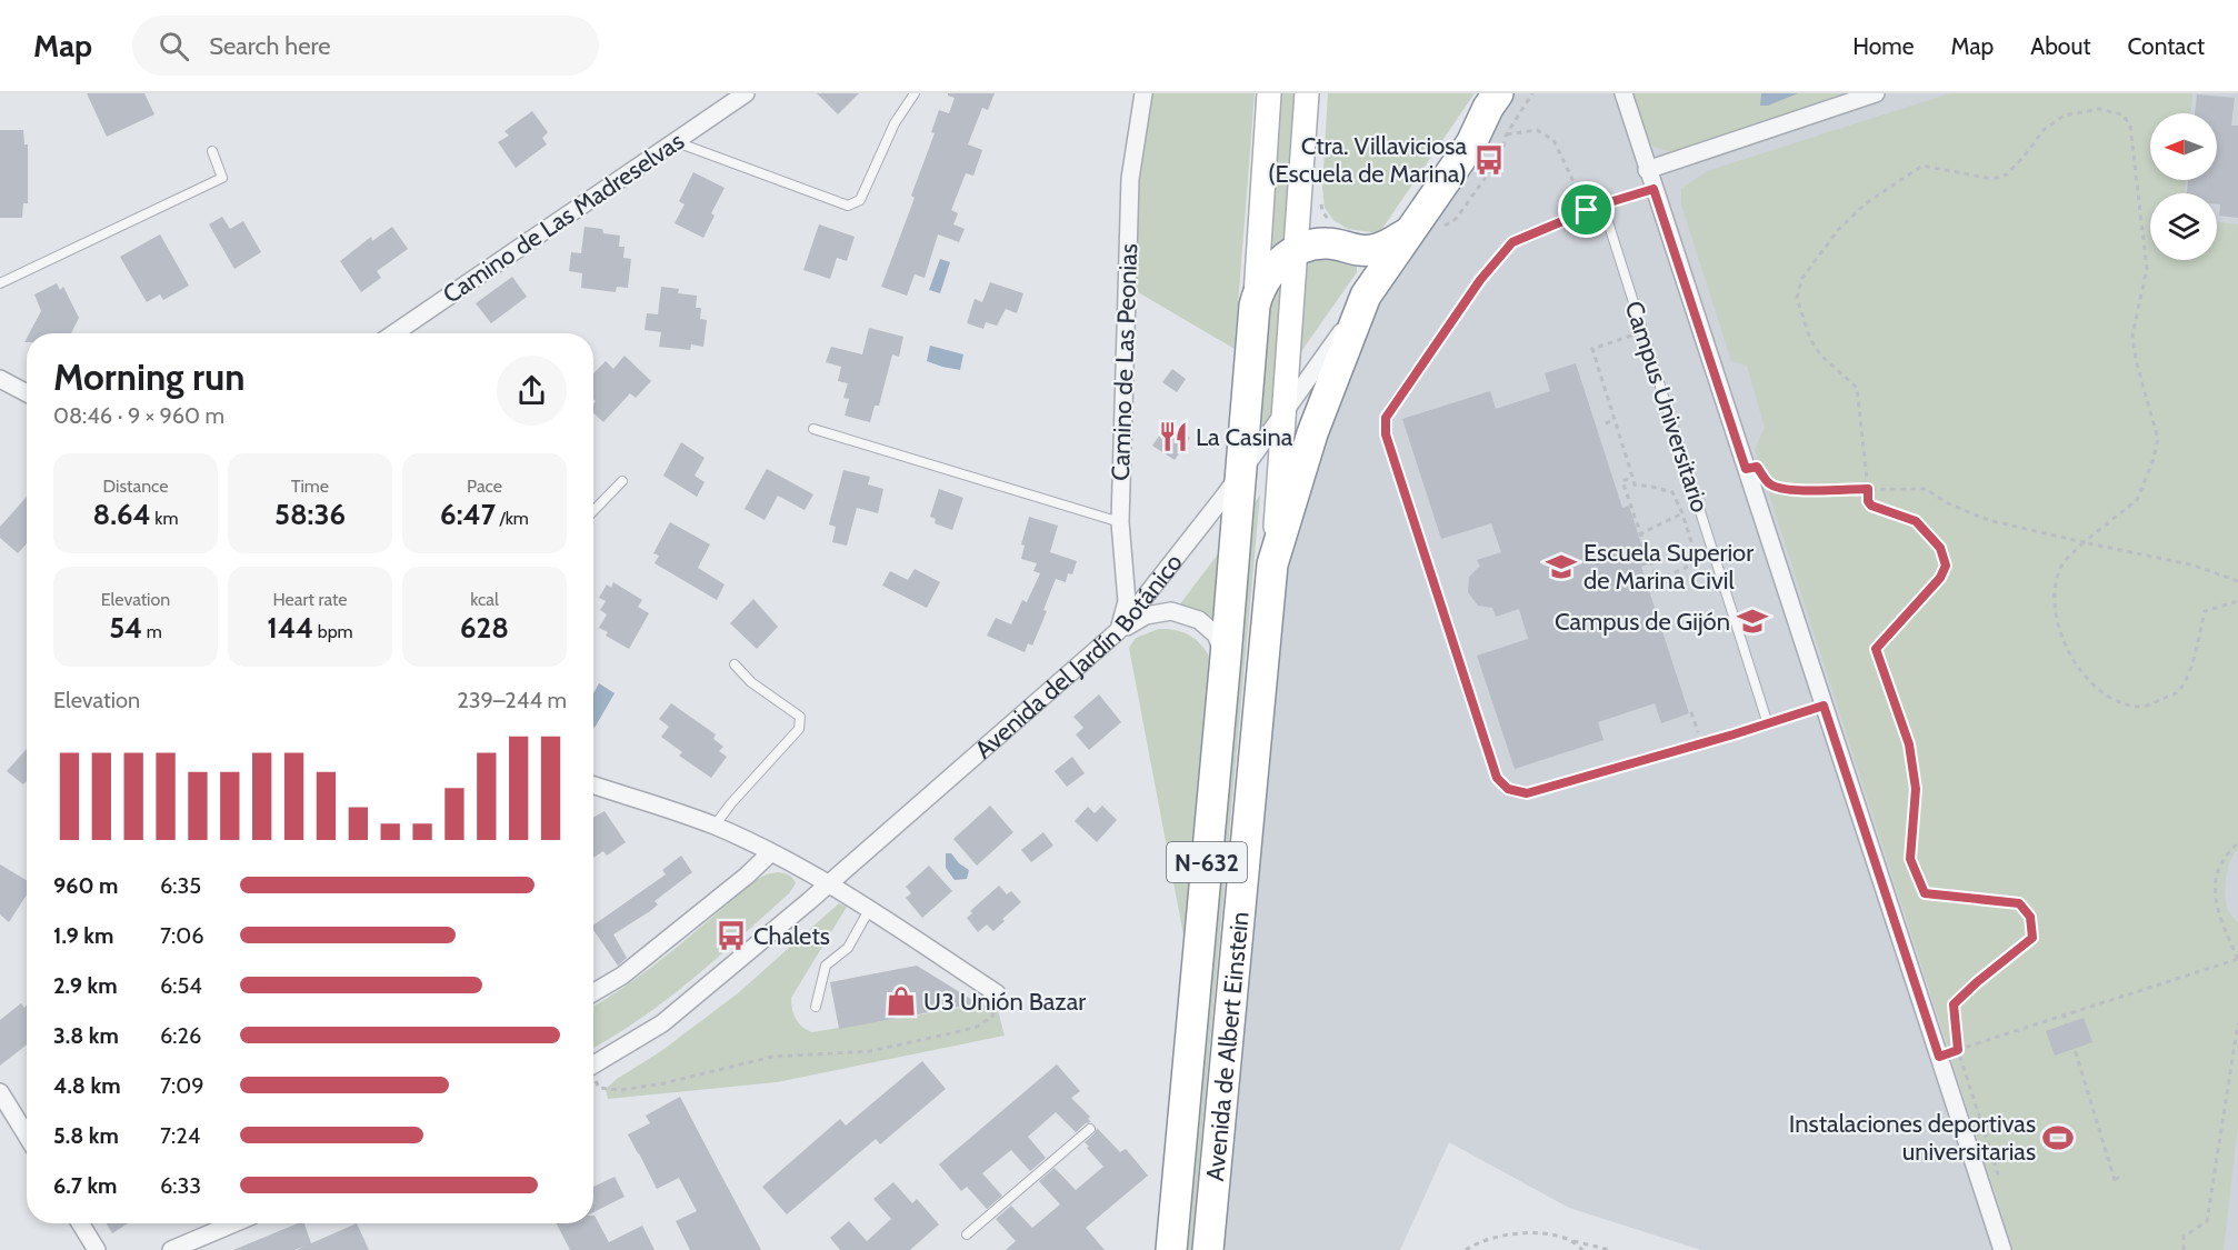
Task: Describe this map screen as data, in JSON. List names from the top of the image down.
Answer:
{
  "streets": {
    "highway": ["Avenida del Jardín Botánico", "N-632", "Avenida de Albert Einstein"],
    "street": ["Camino de Las Madreselvas", "Camino de Las Peonias"],
    "lane": ["Campus Universitario"]
  },
  "crossings": [
    ["Camino de Las Peonias", "Avenida del Jardín Botánico"],
    ["Avenida del Jardín Botánico", "N-632"],
    ["Avenida del Jardín Botánico", "Avenida de Albert Einstein"],
    ["N-632", "Avenida de Albert Einstein"]
  ],
  "places": {
    "bus stop": ["Ctra. Villaviciosa (Escuela de Marina)", "Chalets"],
    "restaurant": ["La Casina"],
    "school or university": ["Escuela Superior de Marina Civil", "Campus de Gijón"],
    "shop": ["U3 Unión Bazar"],
    "sports": ["Instalaciones deportivas universitarias"]
  },
  "north": "left",
  "page": {
    "header": "Map",
    "search": "Search here",
    "nav": [
      "Home",
      "Map",
      "About",
      "Contact"
    ],
    "heading": ["Morning run", "08:46 · 9 × 960 m"],
    "stats": [
      ["Distance", "8.64 km"],
      ["Time", "58:36"],
      ["Pace", "6:47 /km"],
      ["Elevation", "54 m"],
      ["Heart rate", "144 bpm"],
      ["kcal", "628"]
    ],
    "chart": ["Elevation", "239–244 m"],
    "list": [
      {
        "name": "960 m",
        "note": "6:35"
      },
      {
        "name": "1.9 km",
        "note": "7:06"
      },
      {
        "name": "2.9 km",
        "note": "6:54"
      },
      {
        "name": "3.8 km",
        "note": "6:26"
      },
      {
        "name": "4.8 km",
        "note": "7:09"
      },
      {
        "name": "5.8 km",
        "note": "7:24"
      },
      {
        "name": "6.7 km",
        "note": "6:33"
      }
    ]
  }
}
